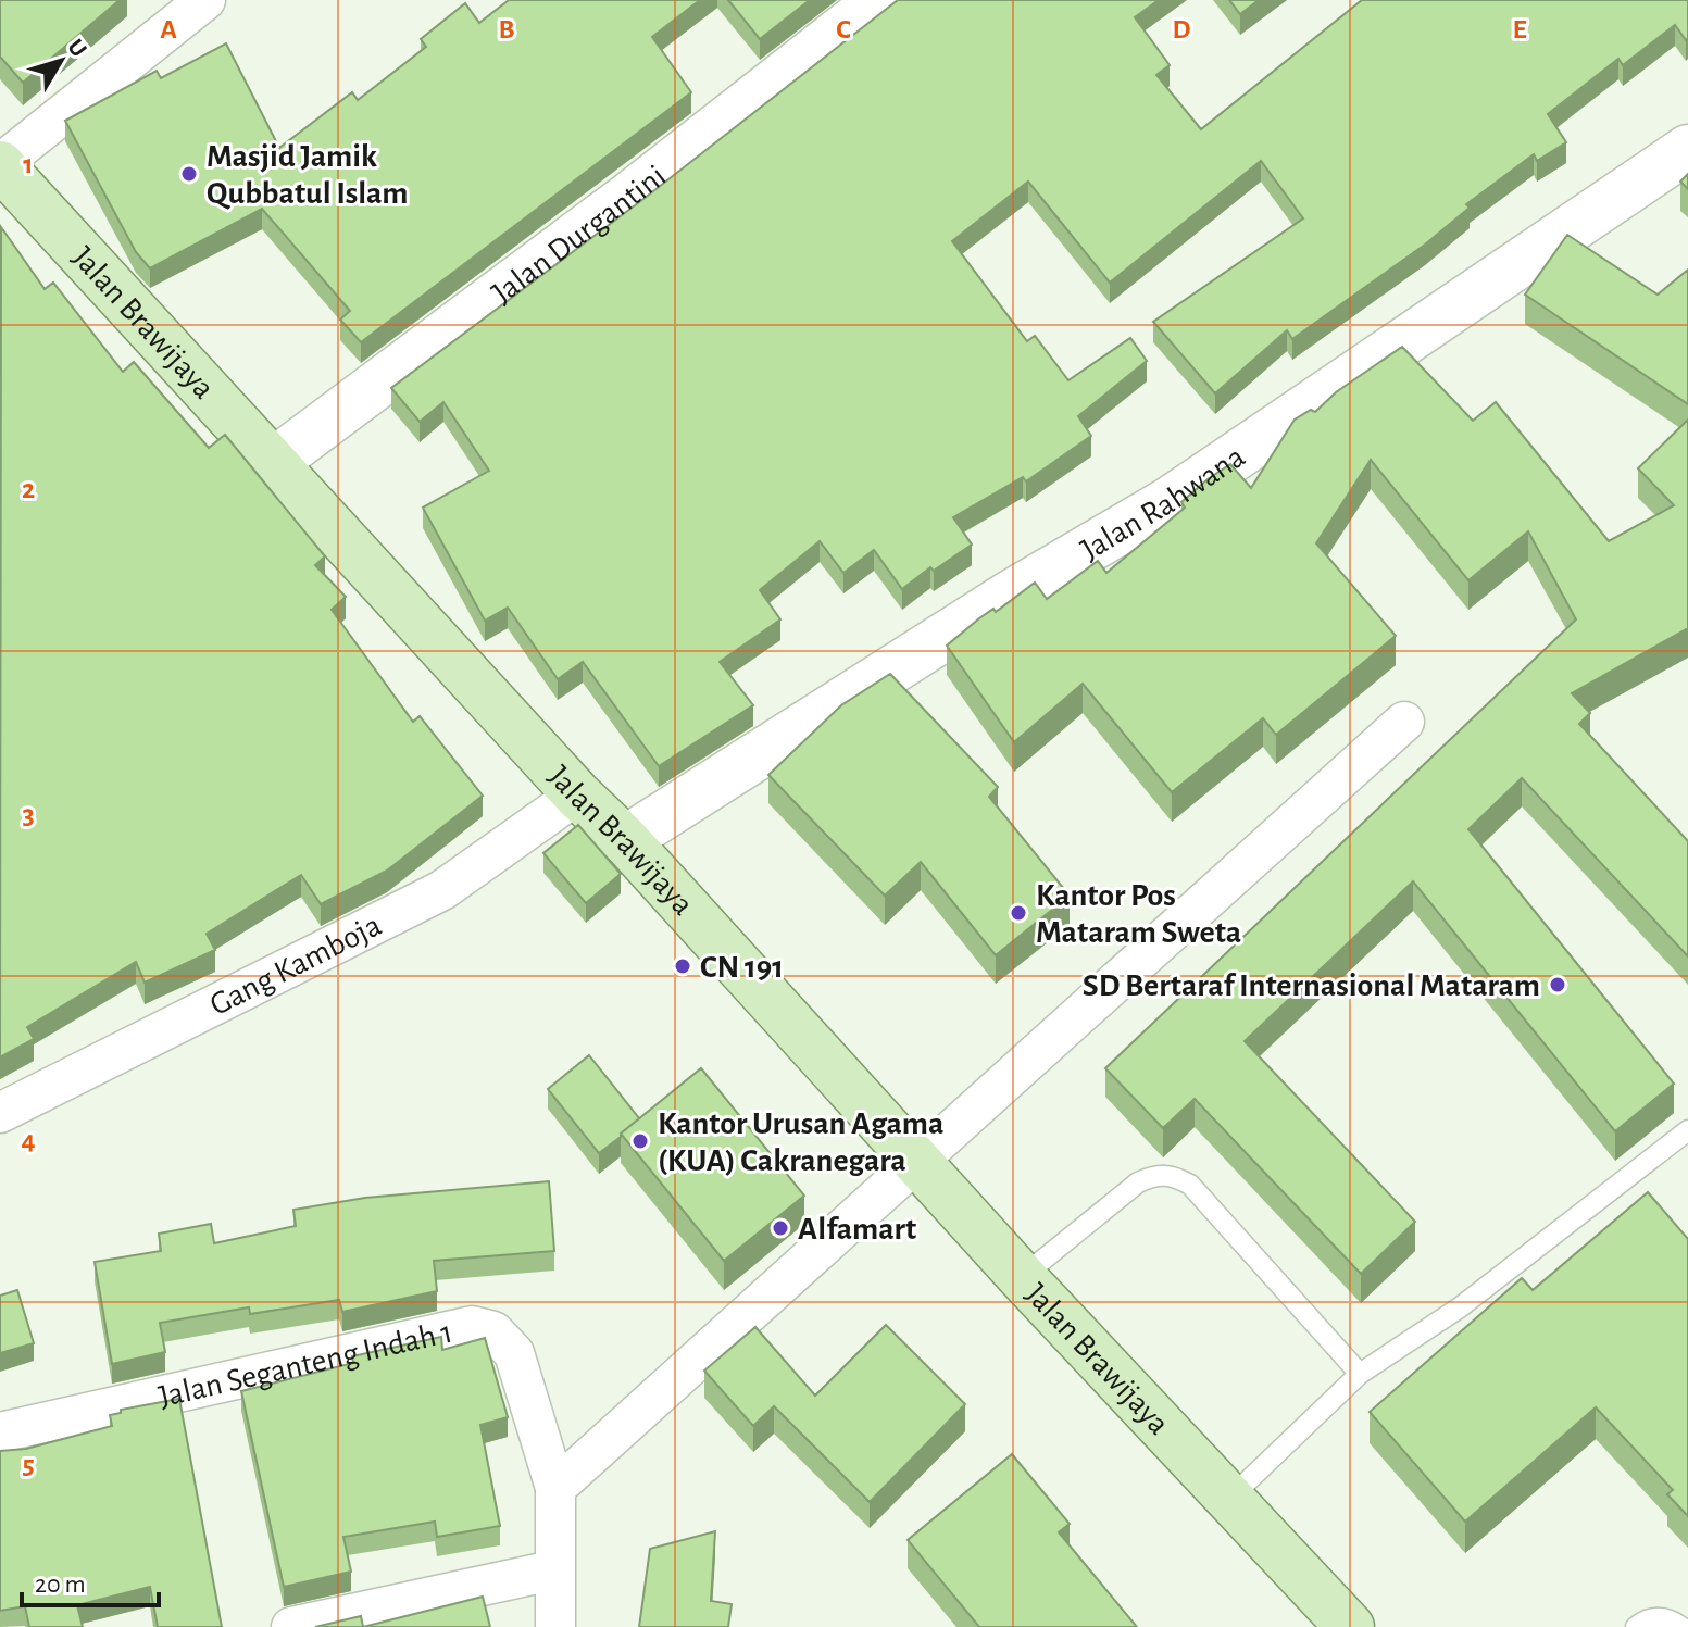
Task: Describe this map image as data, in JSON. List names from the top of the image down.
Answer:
{
  "streets": {
    "main road": ["Jalan Brawijaya"],
    "street": [
      "Jalan Durgantini",
      "Jalan Rahwana",
      "Gang Kamboja",
      "Jalan Seganteng Indah 1"
    ]
  },
  "crossings": [
    ["Jalan Durgantini", "Jalan Brawijaya"],
    ["Jalan Brawijaya", "Jalan Rahwana"],
    ["Jalan Brawijaya", "Gang Kamboja"]
  ],
  "places": [
    "Masjid Jamik Qubbatul Islam",
    "Kantor Pos Mataram Sweta",
    "CN 191",
    "SD Bertaraf Internasional Mataram",
    "Kantor Urusan Agama (KUA) Cakranegara",
    "Alfamart"
  ],
  "scale_bar": "20 m",
  "north": "top right",
  "grid": {
    "columns": [
      "A",
      "B",
      "C",
      "D",
      "E"
    ],
    "rows": [
      "1",
      "2",
      "3",
      "4",
      "5"
    ]
  }
}
